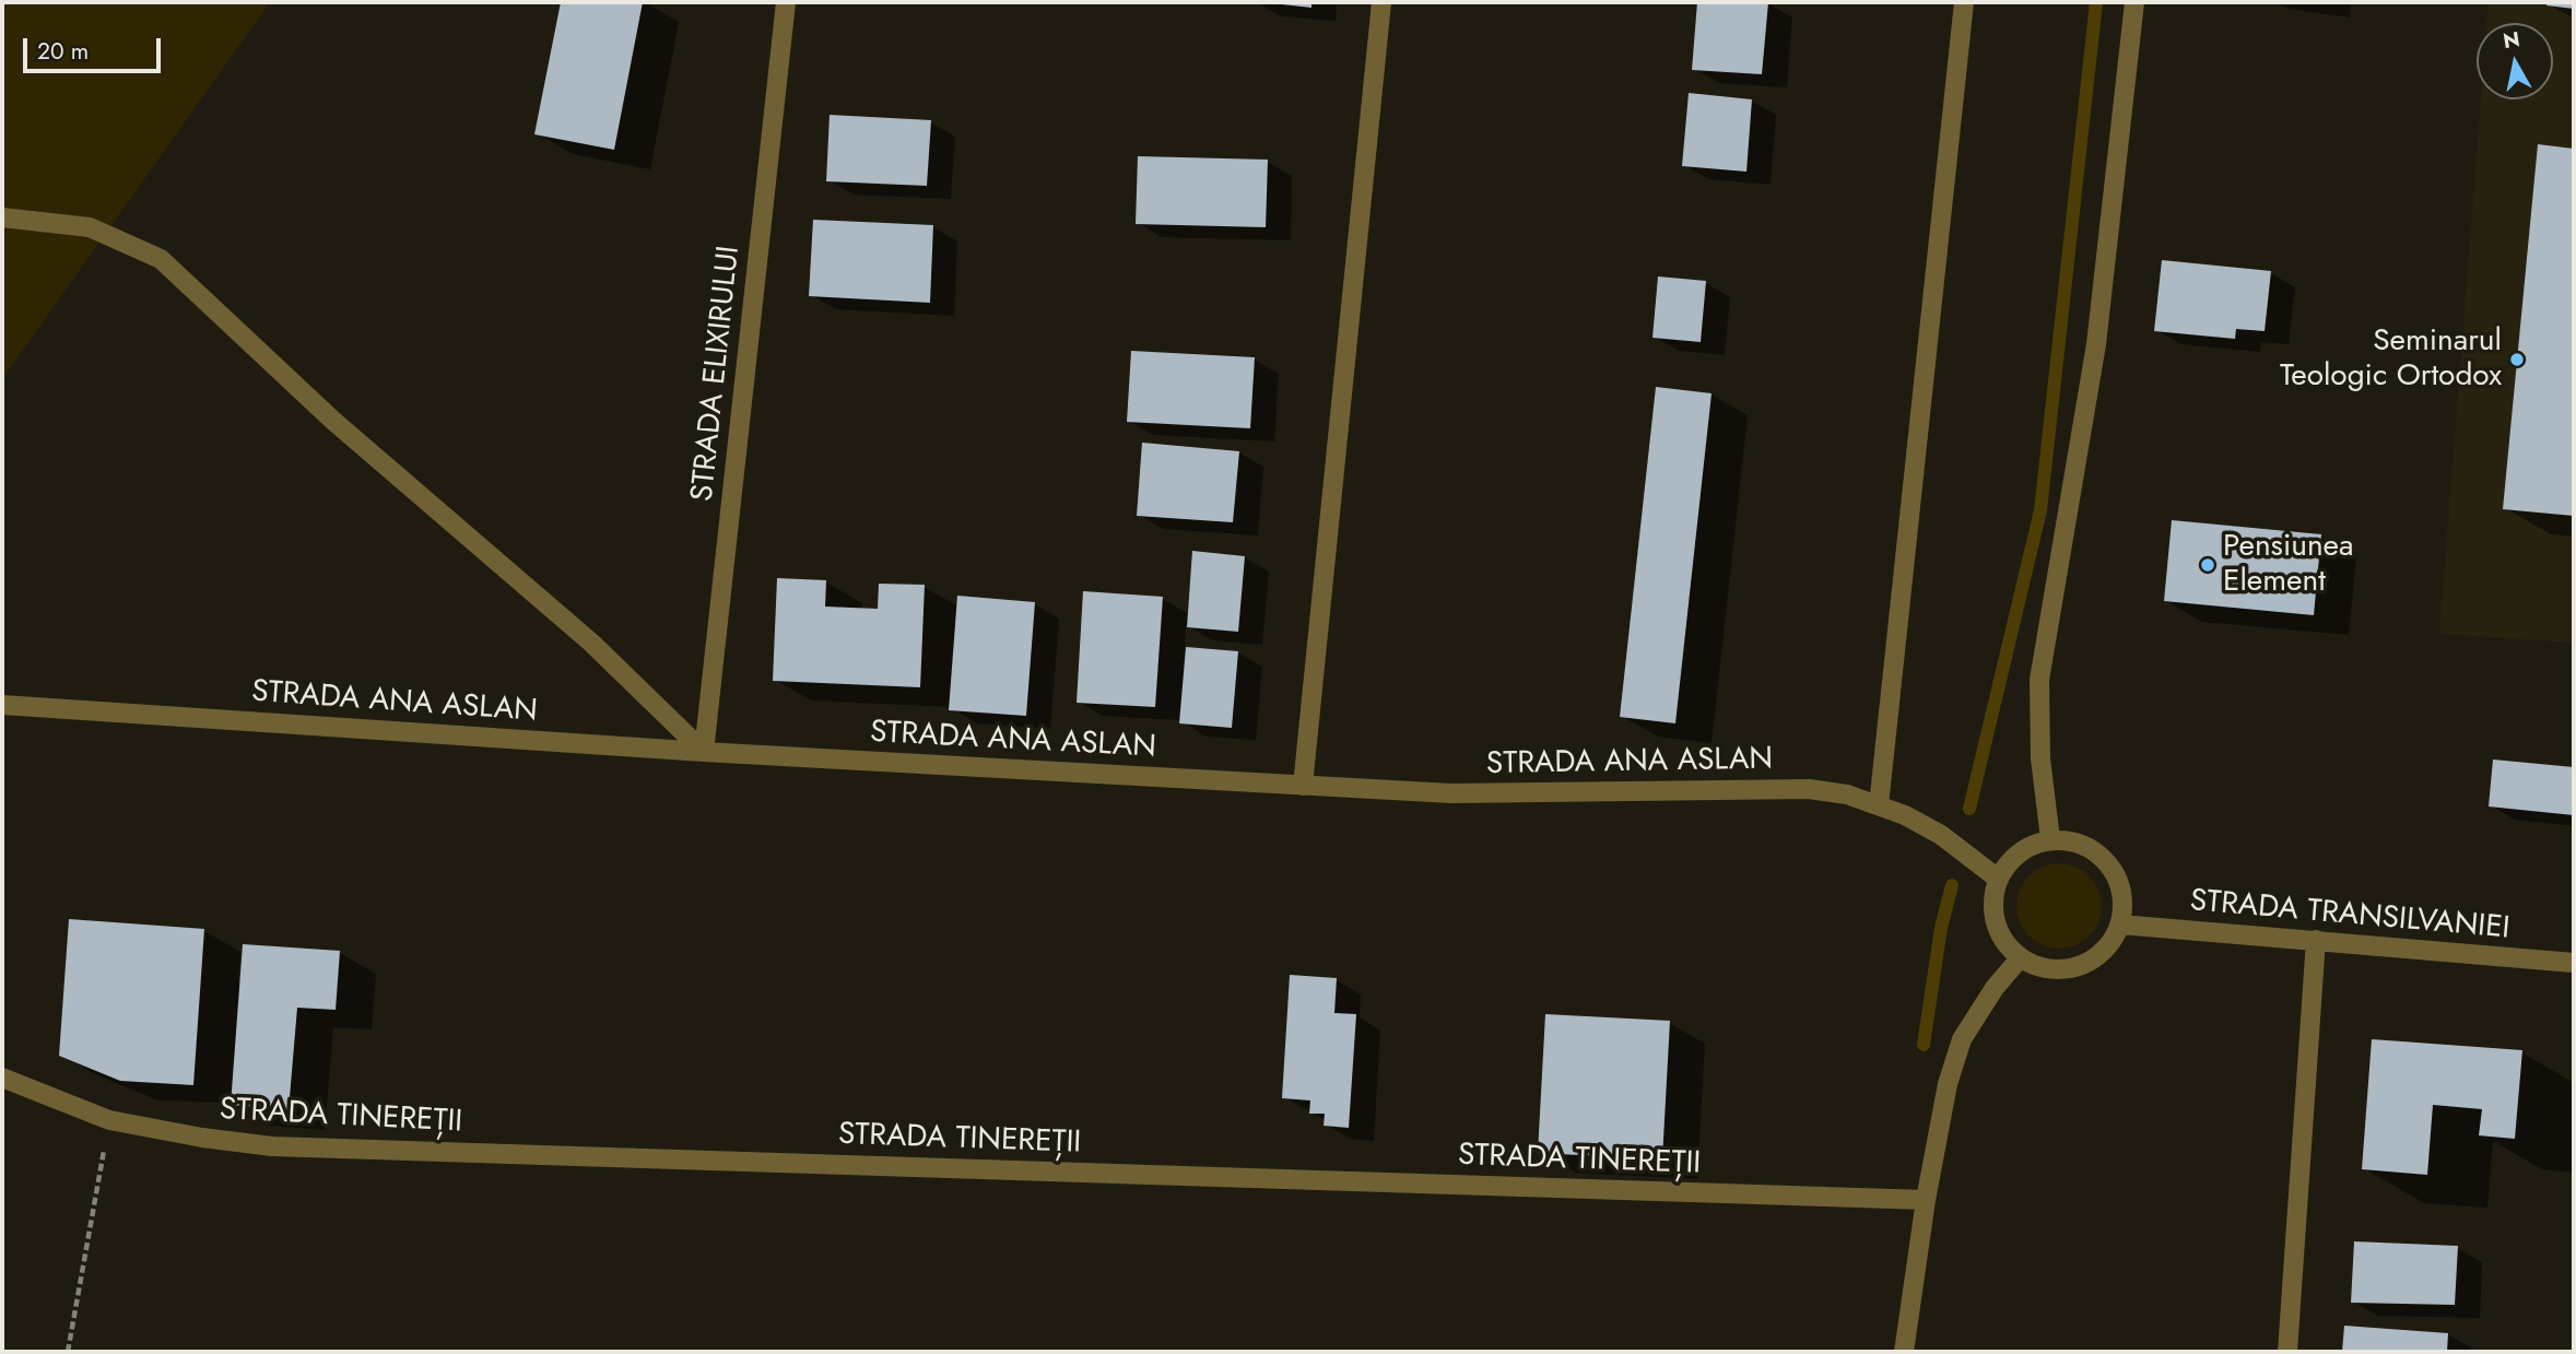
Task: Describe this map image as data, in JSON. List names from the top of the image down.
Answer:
{
  "streets": {
    "street": [
      "STRADA ELIXIRULUI",
      "STRADA ANA ASLAN",
      "STRADA TRANSILVANIEI",
      "STRADA TINEREȚII"
    ]
  },
  "crossings": [
    ["STRADA ELIXIRULUI", "STRADA ANA ASLAN"],
    ["STRADA ANA ASLAN", "STRADA TRANSILVANIEI"]
  ],
  "places": ["Seminarul Teologic Ortodox", "Pensiunea Element"],
  "scale_bar": "20 m",
  "north": "top"
}
